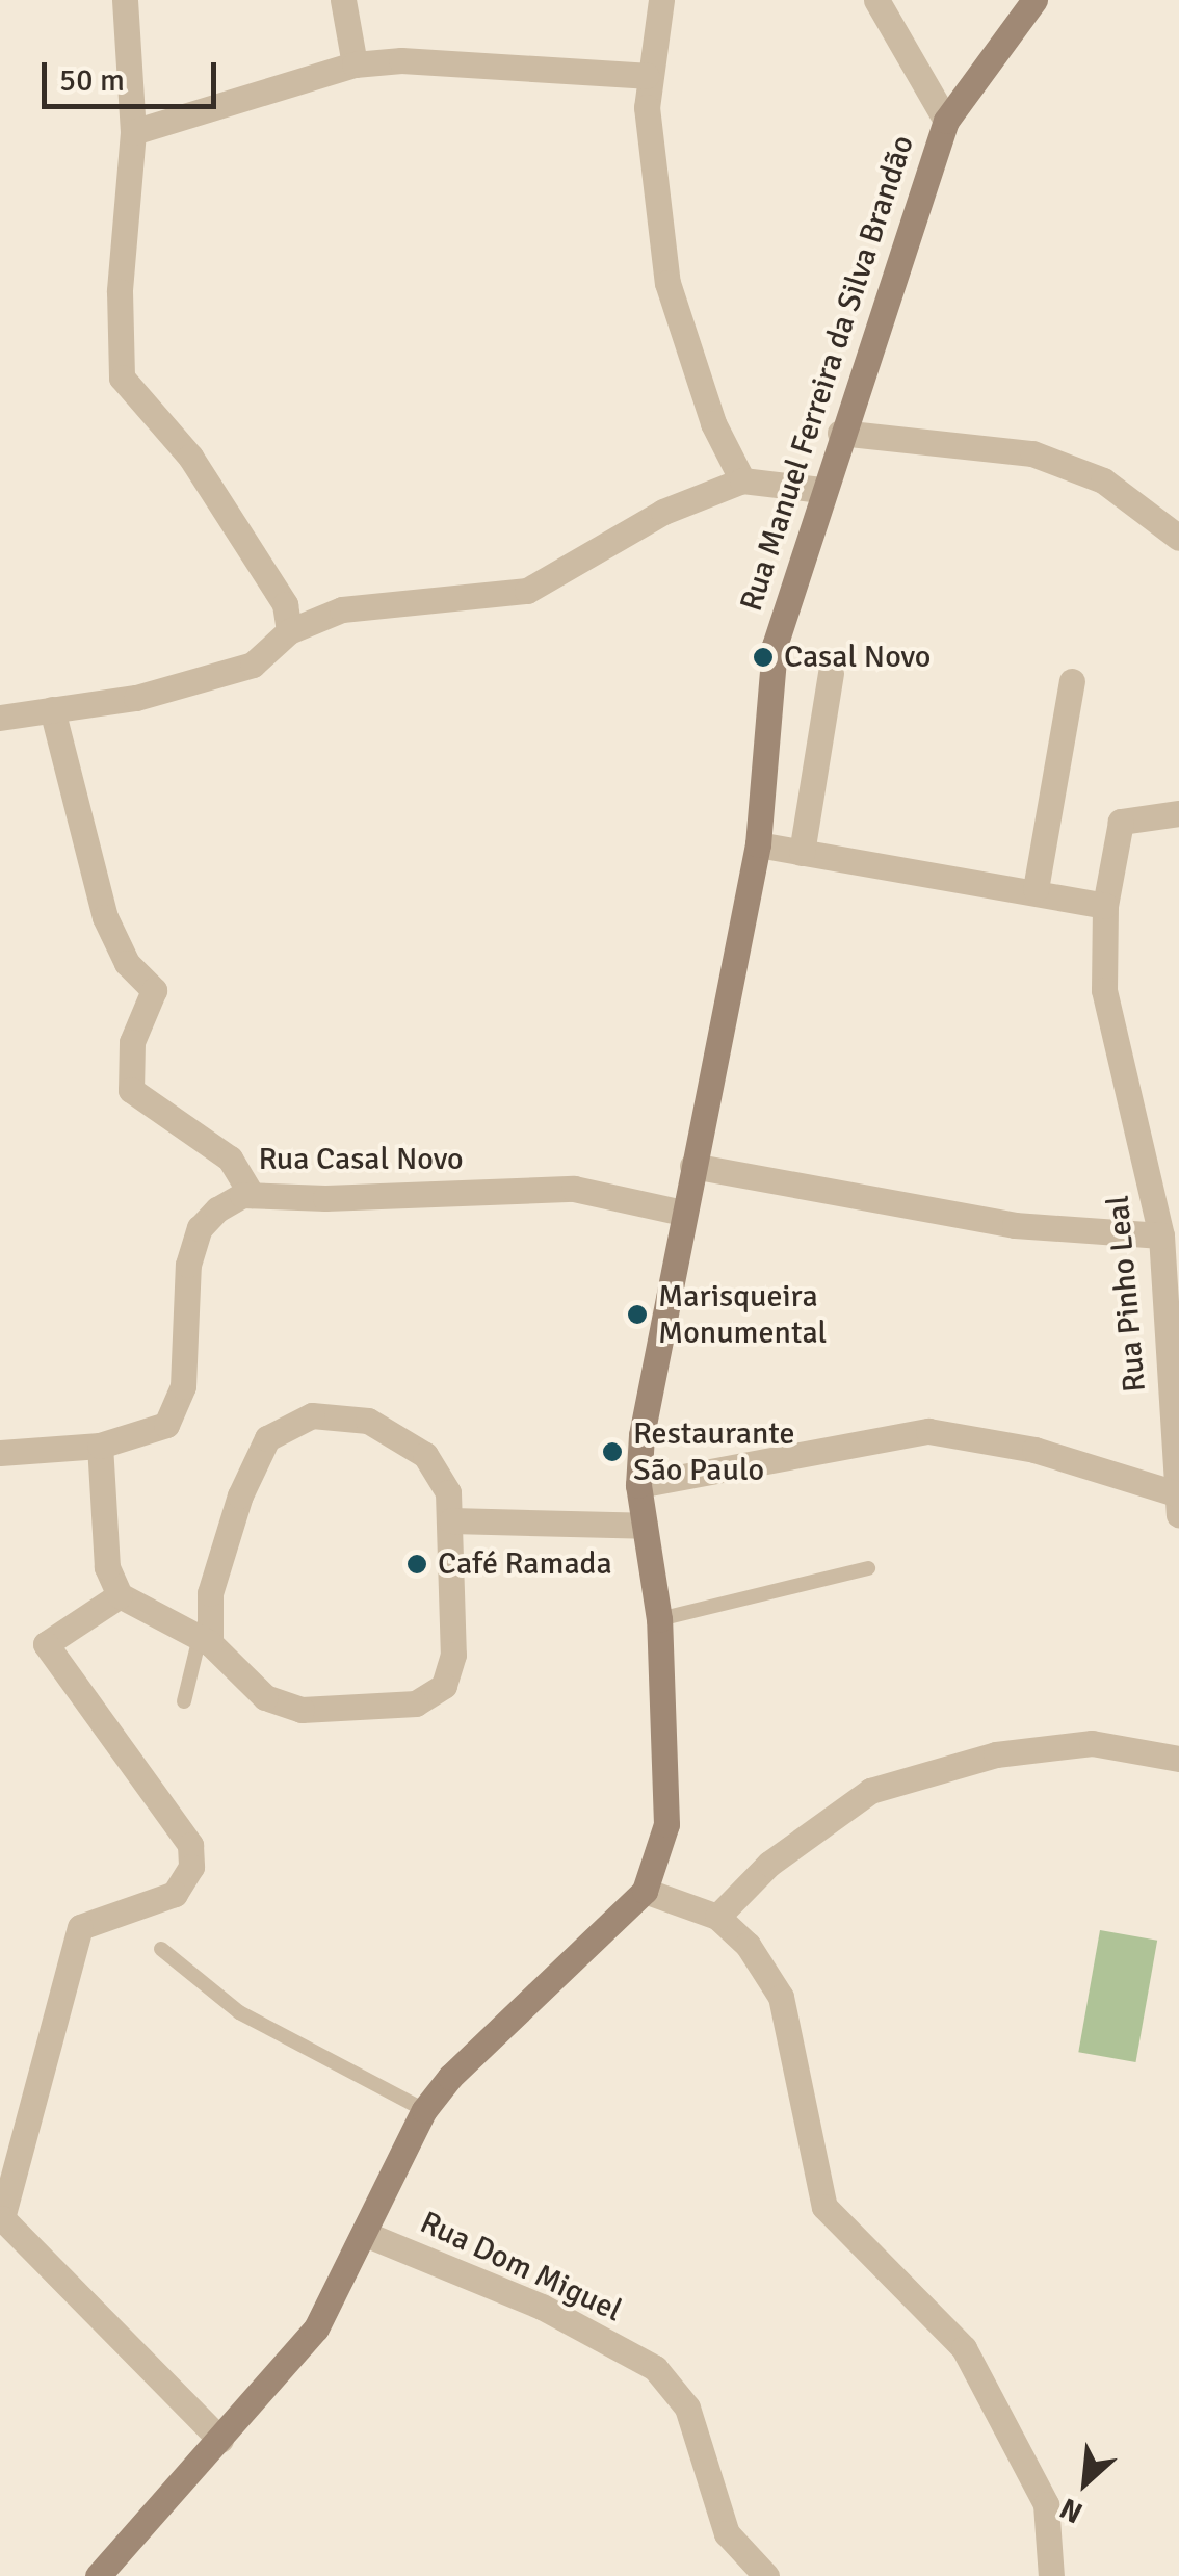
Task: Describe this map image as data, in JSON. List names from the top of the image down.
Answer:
{
  "streets": {
    "main road": ["Rua Manuel Ferreira da Silva Brandão"],
    "street": ["Rua Casal Novo", "Rua Pinho Leal", "Rua Dom Miguel"]
  },
  "crossings": [
    ["Rua Manuel Ferreira da Silva Brandão", "Rua Casal Novo"],
    ["Rua Manuel Ferreira da Silva Brandão", "Rua Dom Miguel"]
  ],
  "places": [
    "Casal Novo",
    "Marisqueira Monumental",
    "Restaurante São Paulo",
    "Café Ramada"
  ],
  "scale_bar": "50 m",
  "north": "bottom left"
}
